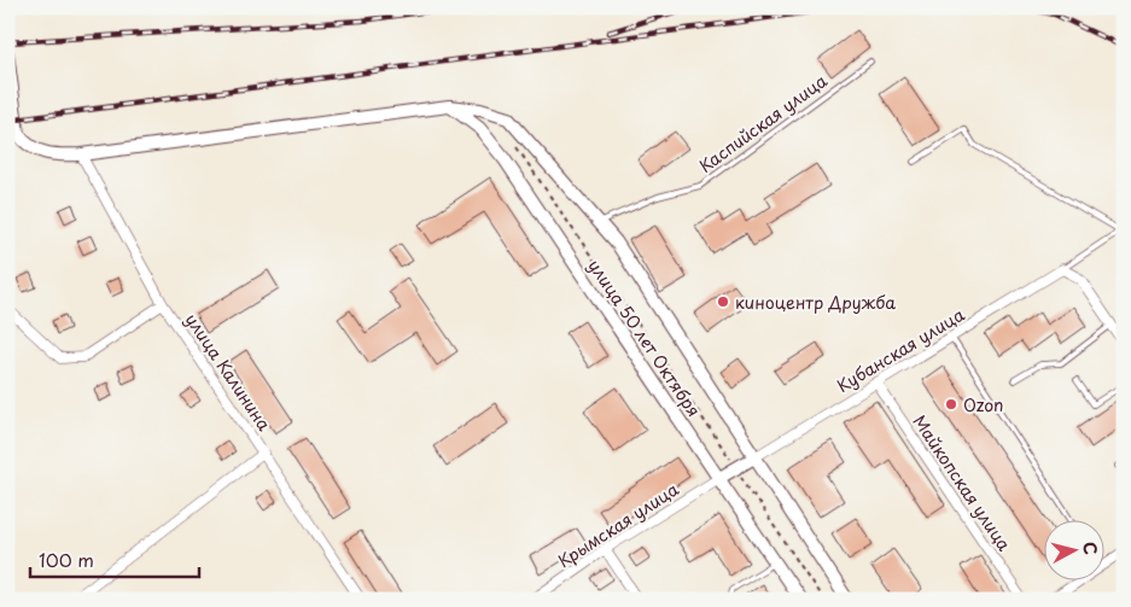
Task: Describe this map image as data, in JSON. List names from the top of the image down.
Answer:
{
  "streets": {
    "street": [
      "улица 50 лет Октября",
      "Кубанская улица",
      "улица Калинина",
      "Майкопская улица",
      "Крымская улица"
    ],
    "lane": ["Каспийская улица"]
  },
  "crossings": [
    ["Каспийская улица", "улица 50 лет Октября"],
    ["улица 50 лет Октября", "Кубанская улица"],
    ["улица 50 лет Октября", "Крымская улица"],
    ["Кубанская улица", "Майкопская улица"]
  ],
  "places": ["киноцентр Дружба", "Ozon"],
  "scale_bar": "100 m",
  "north": "right"
}
